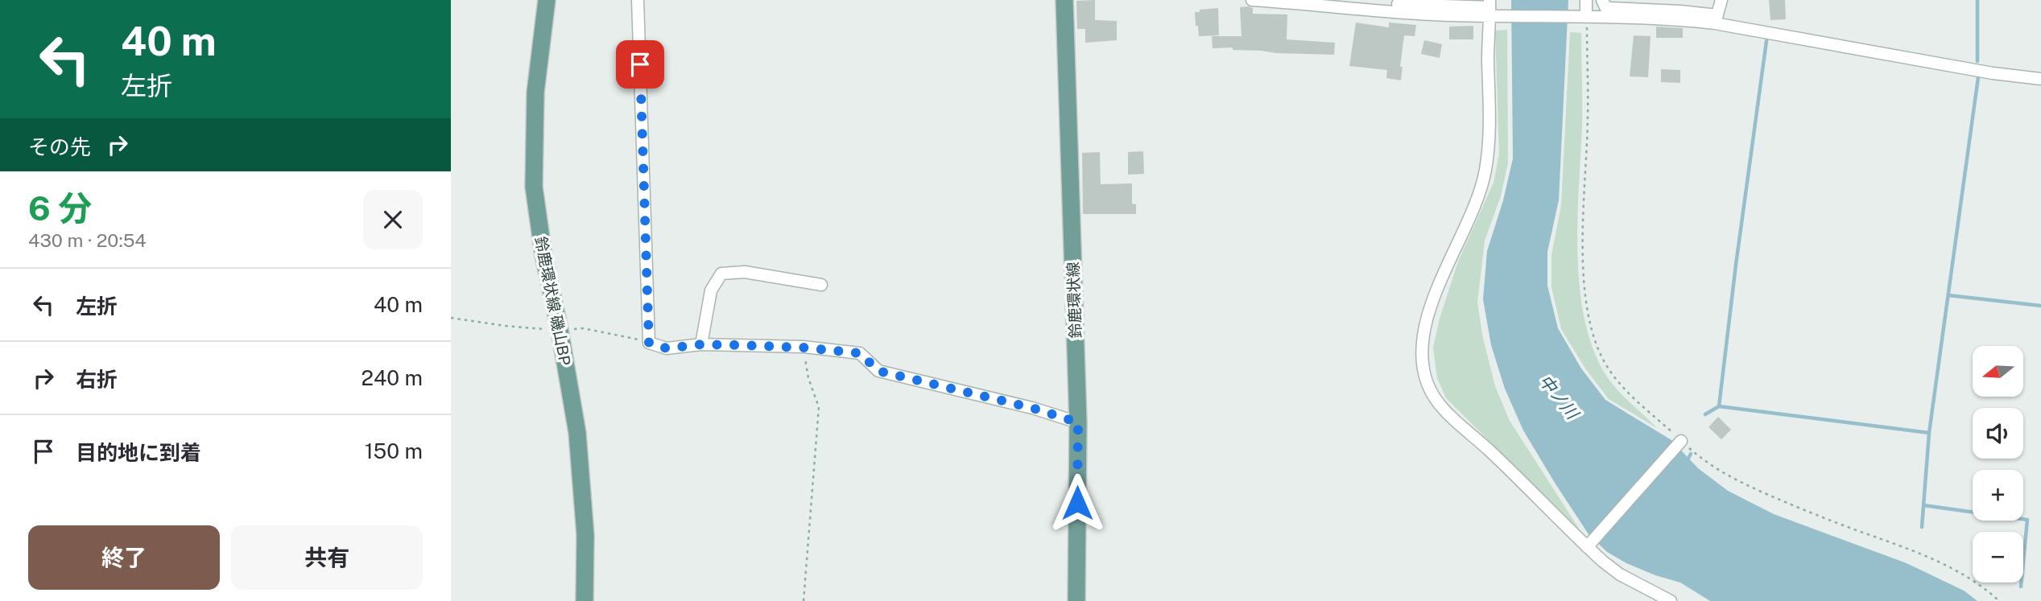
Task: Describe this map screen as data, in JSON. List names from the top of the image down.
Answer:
{
  "streets": {
    "main road": ["鈴鹿環状線", "鈴鹿環状線 磯山BP"]
  },
  "water": ["中ノ川"],
  "north": "left",
  "page": {
    "turn": ["40 m", "左折"],
    "then": "その先",
    "heading": ["6 分", "430 m · 20:54"],
    "list": [
      {
        "name": "左折",
        "value": "40 m"
      },
      {
        "name": "右折",
        "value": "240 m"
      },
      {
        "name": "目的地に到着",
        "value": "150 m"
      }
    ],
    "map_buttons": ["+", "−"],
    "buttons": ["終了", "共有"]
  }
}
